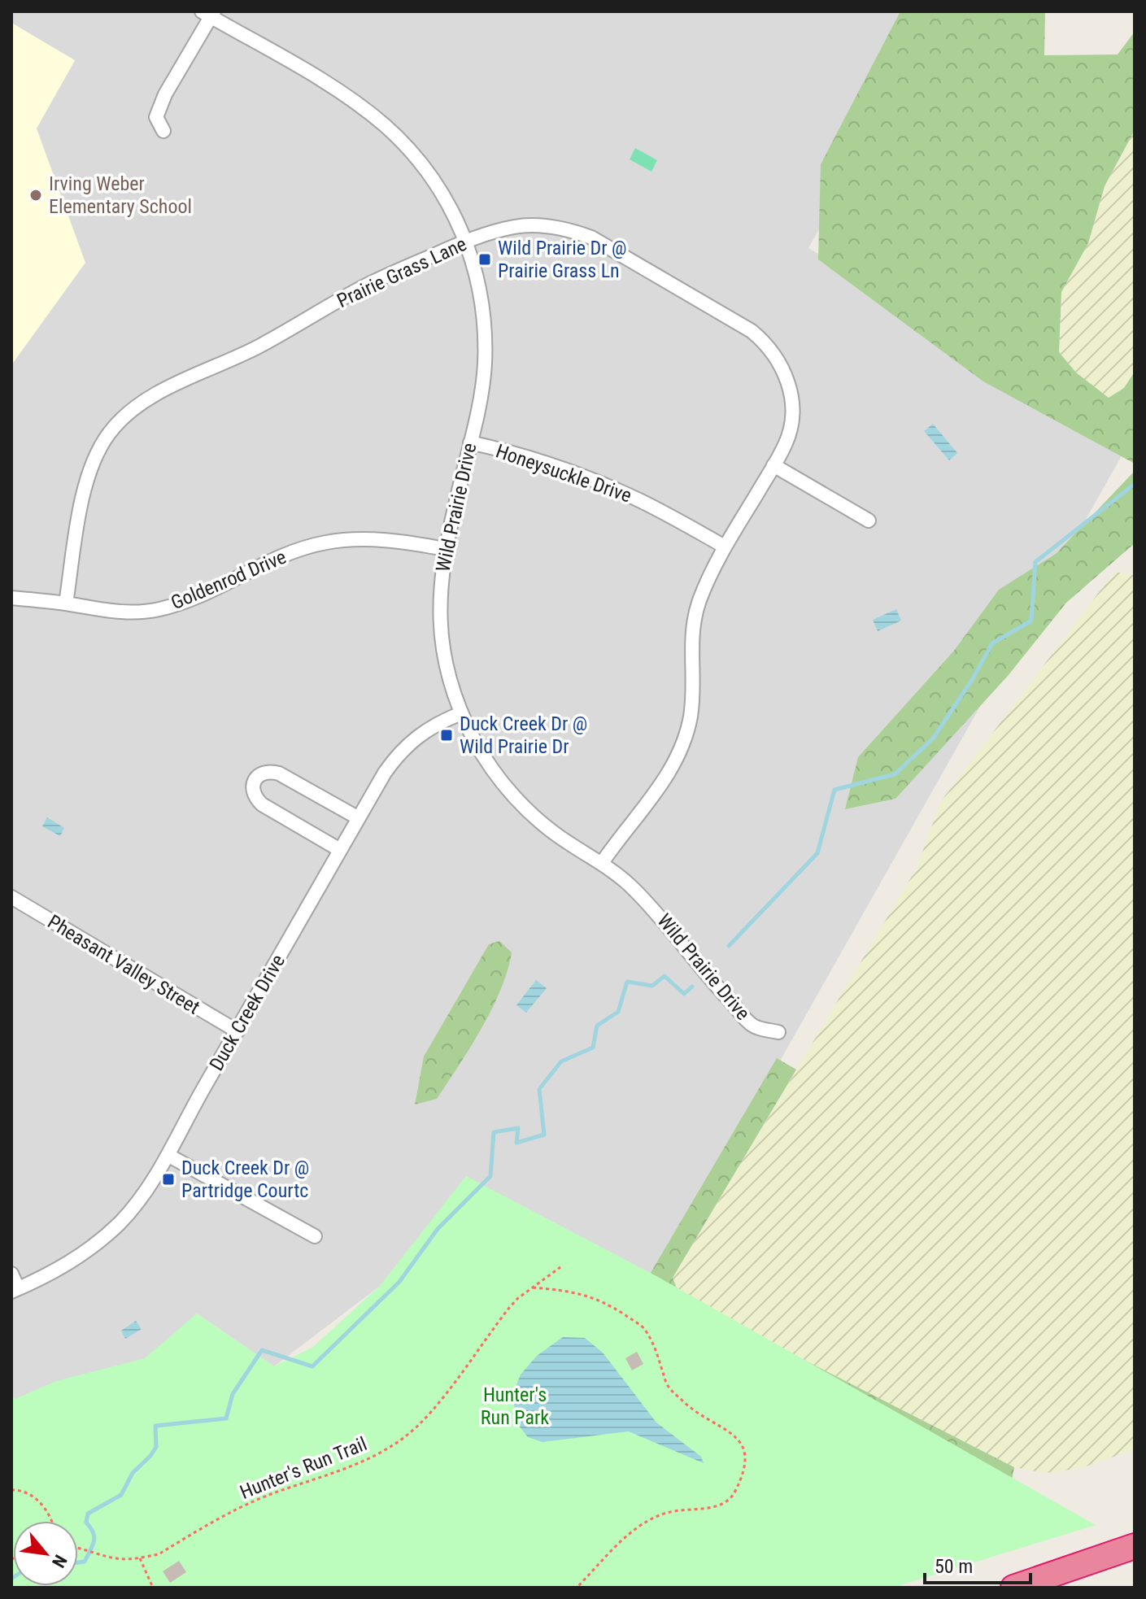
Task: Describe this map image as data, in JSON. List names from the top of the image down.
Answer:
{
  "streets": {
    "street": [
      "Prairie Grass Lane",
      "Honeysuckle Drive",
      "Wild Prairie Drive",
      "Goldenrod Drive",
      "Pheasant Valley Street",
      "Duck Creek Drive"
    ],
    "path": ["Hunter's Run Trail"]
  },
  "crossings": [
    ["Prairie Grass Lane", "Honeysuckle Drive"],
    ["Prairie Grass Lane", "Wild Prairie Drive"],
    ["Prairie Grass Lane", "Goldenrod Drive"],
    ["Honeysuckle Drive", "Wild Prairie Drive"],
    ["Wild Prairie Drive", "Goldenrod Drive"],
    ["Wild Prairie Drive", "Duck Creek Drive"],
    ["Pheasant Valley Street", "Duck Creek Drive"]
  ],
  "parks": ["Hunter's Run Park"],
  "places": {
    "other": ["Irving Weber Elementary School"],
    "transit": ["Wild Prairie Dr @ Prairie Grass Ln", "Duck Creek Dr @ Wild Prairie Dr", "Duck Creek Dr @ Partridge Courtc"]
  },
  "scale_bar": "50 m",
  "north": "bottom right"
}
